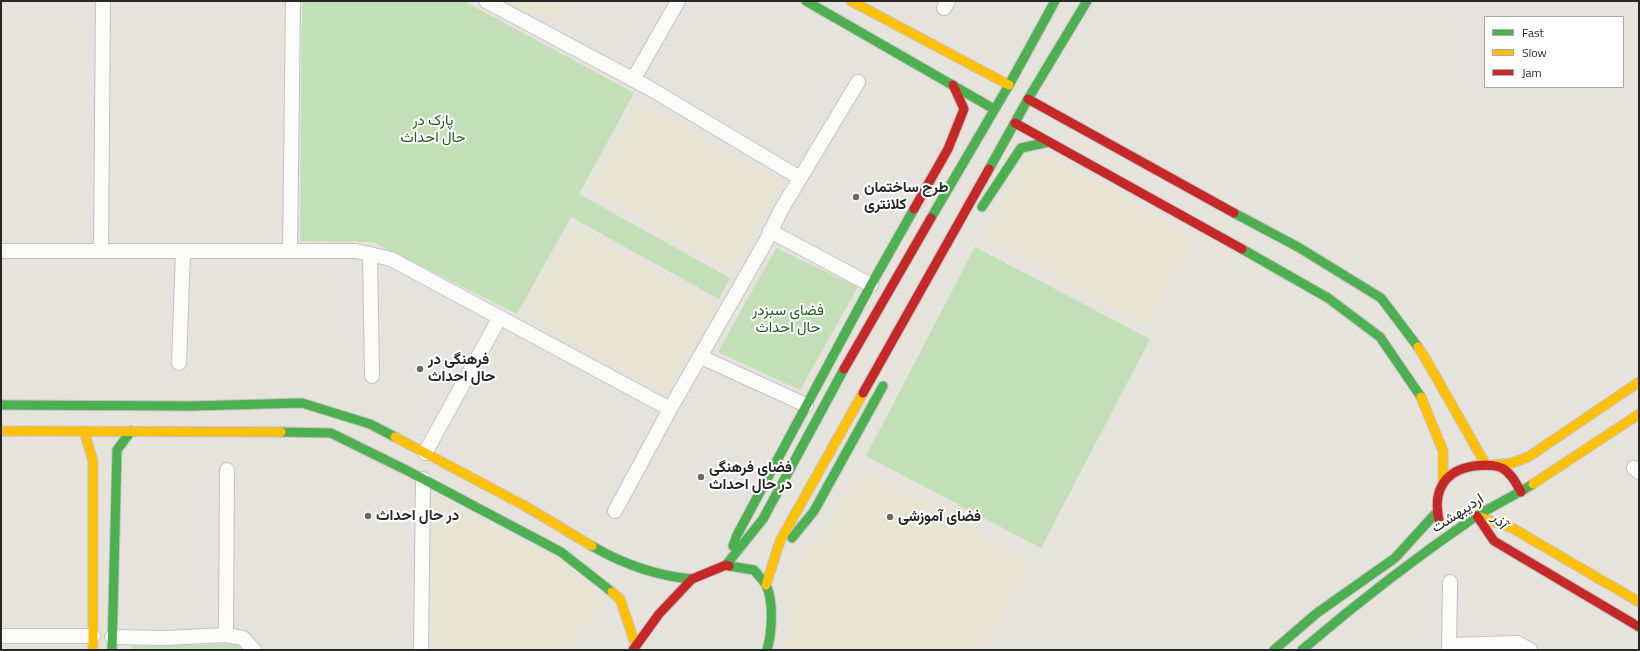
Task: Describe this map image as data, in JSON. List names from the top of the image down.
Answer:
{
  "streets": {
    "street": ["اردیبهشت", "آذر"]
  },
  "crossings": [
    ["اردیبهشت", "آذر"]
  ],
  "parks": ["پارک در حال احداث", "فضای سبزدر حال احداث"],
  "places": [
    "طرح ساختمان کلانتری",
    "فرهنگی در حال احداث",
    "فضای فرهنگی در حال احداث",
    "در حال احداث",
    "فضای آموزشی"
  ],
  "legend": ["Fast", "Slow", "Jam"]
}
